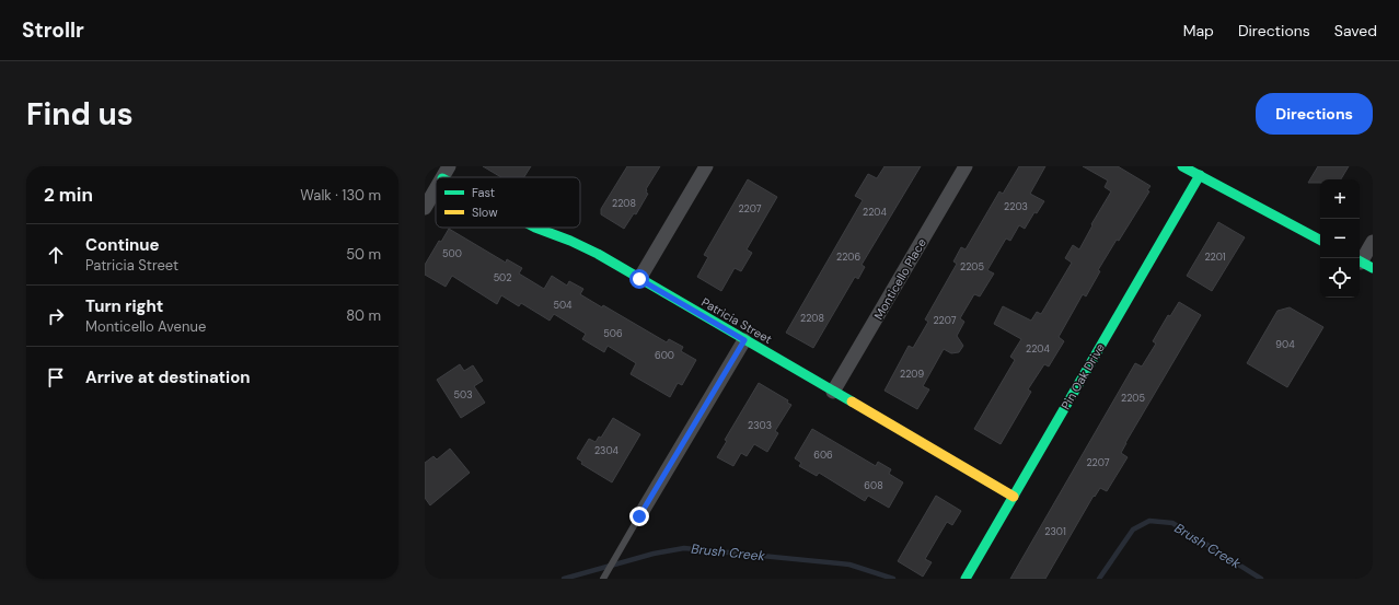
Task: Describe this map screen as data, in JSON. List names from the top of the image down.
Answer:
{
  "streets": {
    "street": ["Monticello Place", "Patricia Street", "Pin Oak Drive"]
  },
  "crossings": [
    ["Monticello Place", "Patricia Street"],
    ["Patricia Street", "Pin Oak Drive"]
  ],
  "water": ["Brush Creek"],
  "house_numbers": [
    "2208",
    "2203",
    "2207",
    "2204",
    "500",
    "2206",
    "2201",
    "2205",
    "502",
    "504",
    "2208",
    "2207",
    "506",
    "904",
    "2204",
    "600",
    "2209",
    "503",
    "2205",
    "2303",
    "2304",
    "606",
    "2207",
    "608",
    "2301"
  ],
  "legend": ["Fast", "Slow"],
  "page": {
    "header": "Strollr",
    "nav": ["Map", "Directions", "Saved"],
    "buttons": "Directions",
    "title": "Find us",
    "heading": ["2 min", "Walk · 130 m"],
    "map_buttons": ["+", "−"],
    "list": [
      ["Continue", "Patricia Street", "50 m"],
      ["Turn right", "Monticello Avenue", "80 m"],
      "Arrive at destination"
    ]
  }
}
